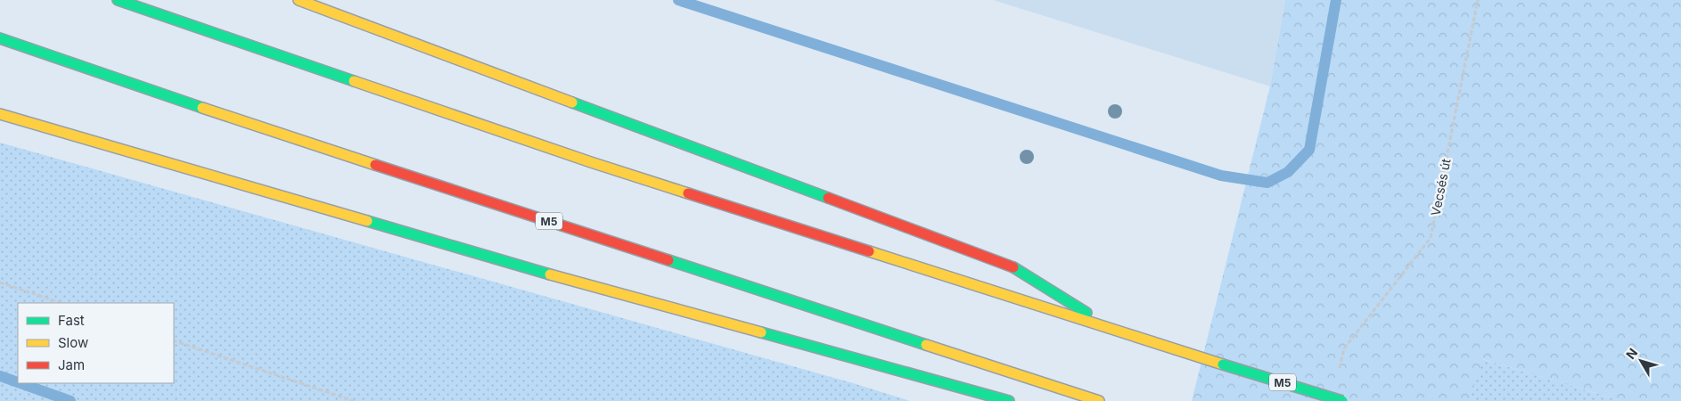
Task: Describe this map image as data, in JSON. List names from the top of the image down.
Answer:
{
  "streets": {
    "highway": ["M5"],
    "path": ["Vecsés út"]
  },
  "legend": ["Fast", "Slow", "Jam"],
  "north": "top left"
}
